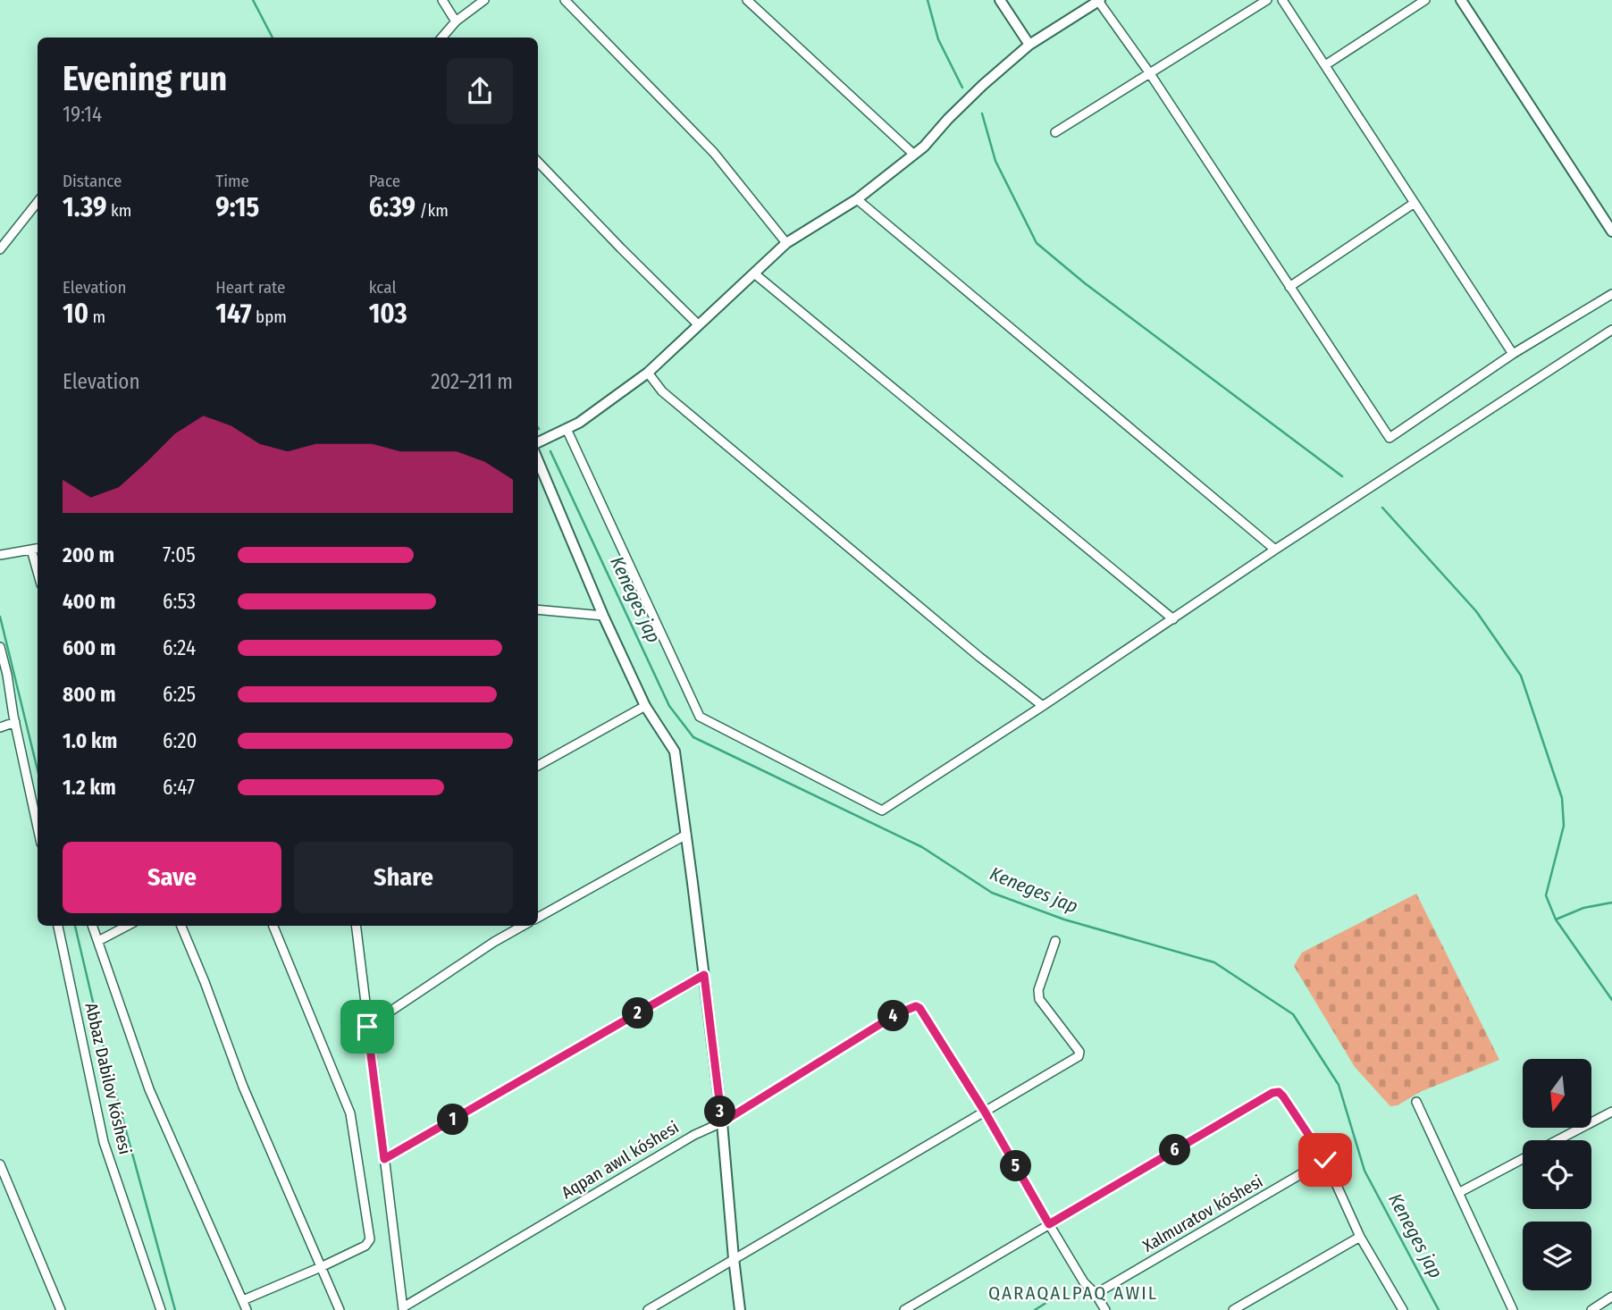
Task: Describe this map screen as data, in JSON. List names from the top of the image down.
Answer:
{
  "streets": {
    "street": ["Abbaz Dabilov kóshesi", "Aqpan awıl kóshesi", "Xalmuratov kóshesi"]
  },
  "districts": ["QARAQALPAQ AWIL"],
  "water": ["Keneges jap"],
  "north": "bottom",
  "page": {
    "heading": ["Evening run", "19:14"],
    "stats": [
      ["Distance", "1.39 km"],
      ["Time", "9:15"],
      ["Pace", "6:39 /km"],
      ["Elevation", "10 m"],
      ["Heart rate", "147 bpm"],
      ["kcal", "103"]
    ],
    "chart": ["Elevation", "202–211 m"],
    "list": [
      {
        "name": "200 m",
        "note": "7:05"
      },
      {
        "name": "400 m",
        "note": "6:53"
      },
      {
        "name": "600 m",
        "note": "6:24"
      },
      {
        "name": "800 m",
        "note": "6:25"
      },
      {
        "name": "1.0 km",
        "note": "6:20"
      },
      {
        "name": "1.2 km",
        "note": "6:47"
      }
    ],
    "buttons": ["Save", "Share"],
    "pins": [
      "2",
      "4",
      "3",
      "1",
      "6",
      "5"
    ]
  }
}
